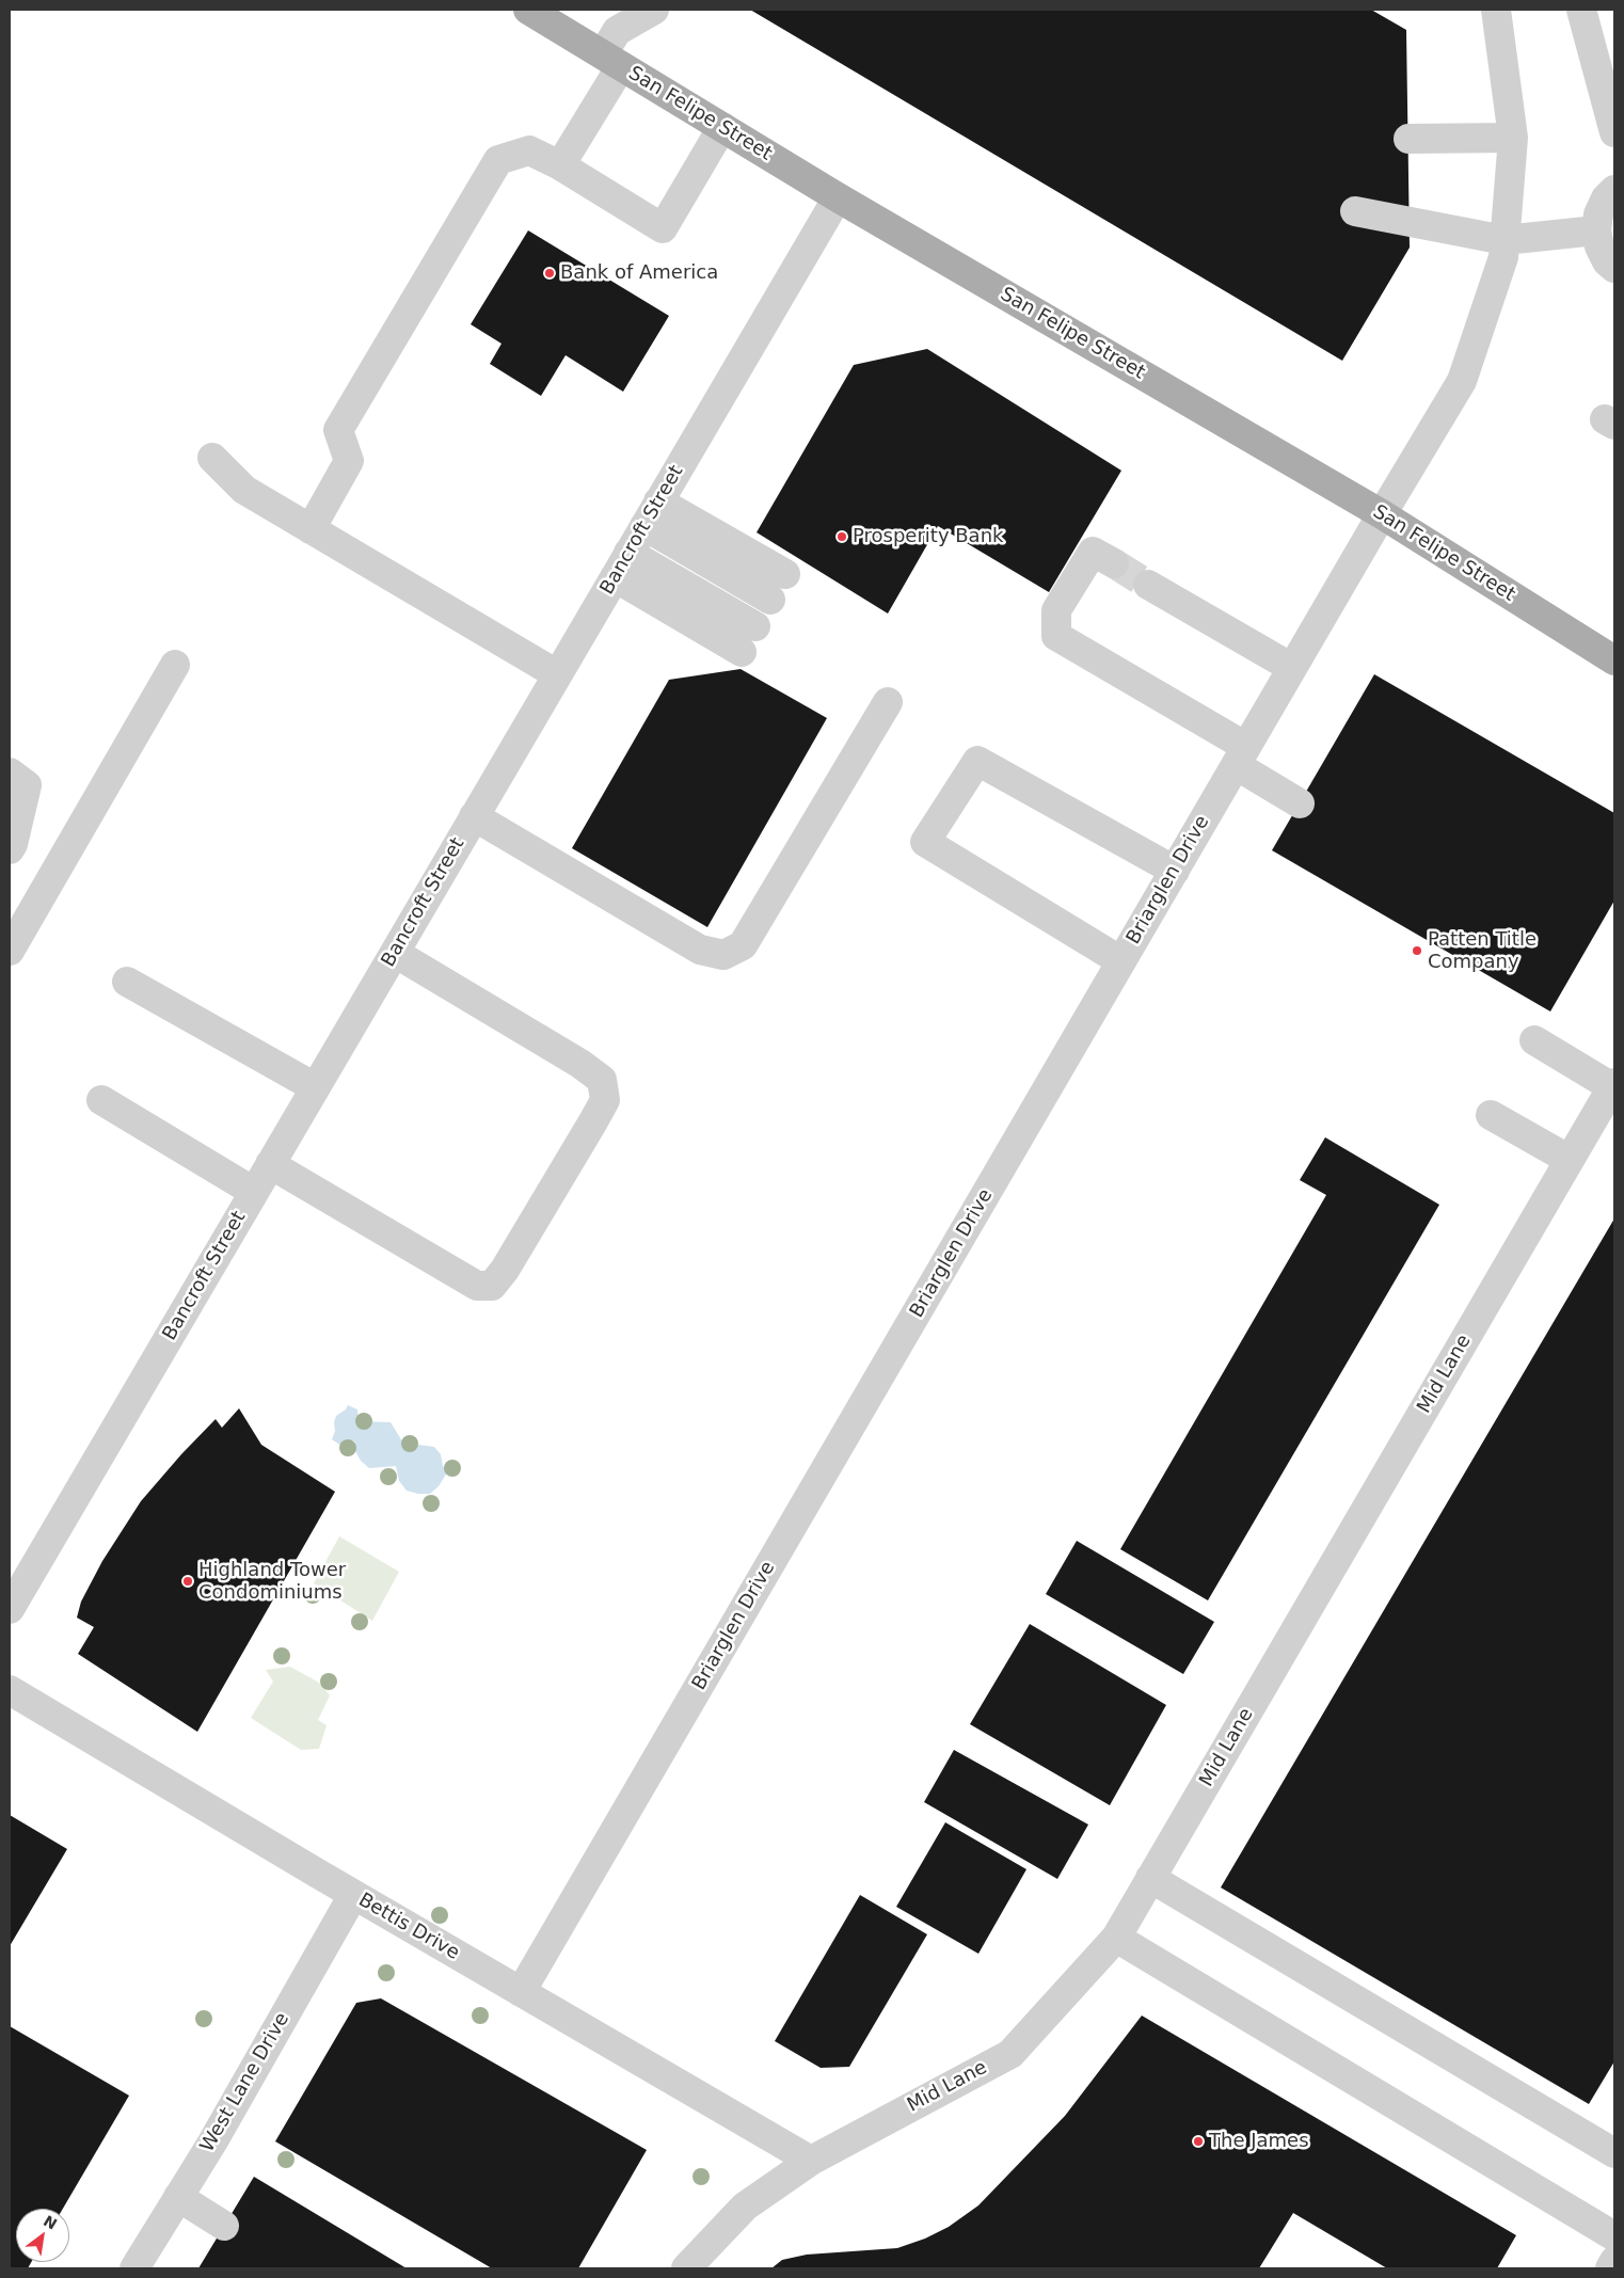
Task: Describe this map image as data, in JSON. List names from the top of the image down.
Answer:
{
  "streets": {
    "main road": ["San Felipe Street"],
    "street": [
      "Bancroft Street",
      "Briarglen Drive",
      "Mid Lane",
      "Bettis Drive",
      "West Lane Drive"
    ]
  },
  "crossings": [
    ["San Felipe Street", "Bancroft Street"],
    ["San Felipe Street", "Briarglen Drive"],
    ["Briarglen Drive", "Bettis Drive"],
    ["Mid Lane", "Bettis Drive"],
    ["Bettis Drive", "West Lane Drive"]
  ],
  "places": [
    "Bank of America",
    "Prosperity Bank",
    "Patten Title Company",
    "Highland Tower Condominiums",
    "The James"
  ],
  "north": "top right"
}
